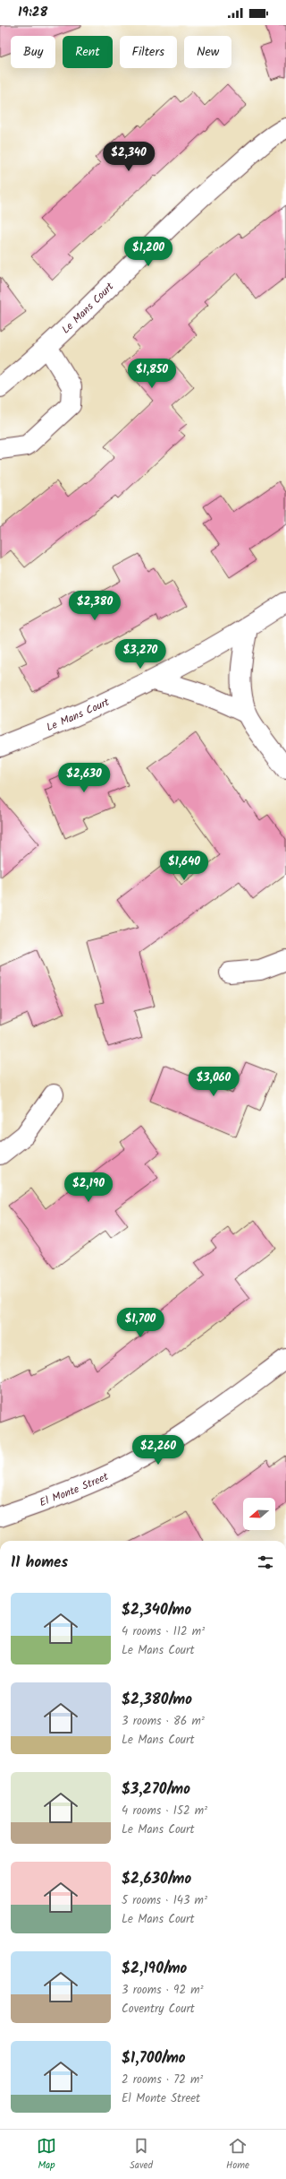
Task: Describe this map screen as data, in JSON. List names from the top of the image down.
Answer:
{
  "streets": {
    "street": ["Le Mans Court", "El Monte Street"]
  },
  "north": "left",
  "page": {
    "status": "19:28",
    "chip": [
      "Buy",
      "Rent",
      "Filters",
      "New"
    ],
    "price": [
      "$2,340",
      "$1,200",
      "$1,850",
      "$2,380",
      "$3,270",
      "$2,630",
      "$1,640",
      "$3,060",
      "$2,190",
      "$1,700",
      "$2,260"
    ],
    "heading": "11 homes",
    "list": [
      {
        "name": "$2,340/mo",
        "note": "4 rooms · 112 m² · Le Mans Court"
      },
      {
        "name": "$2,380/mo",
        "note": "3 rooms · 86 m² · Le Mans Court"
      },
      {
        "name": "$3,270/mo",
        "note": "4 rooms · 152 m² · Le Mans Court"
      },
      {
        "name": "$2,630/mo",
        "note": "5 rooms · 143 m² · Le Mans Court"
      },
      {
        "name": "$2,190/mo",
        "note": "3 rooms · 92 m² · Coventry Court"
      },
      {
        "name": "$1,700/mo",
        "note": "2 rooms · 72 m² · El Monte Street"
      }
    ],
    "tabs": ["Map", "Saved", "Home"]
  }
}
